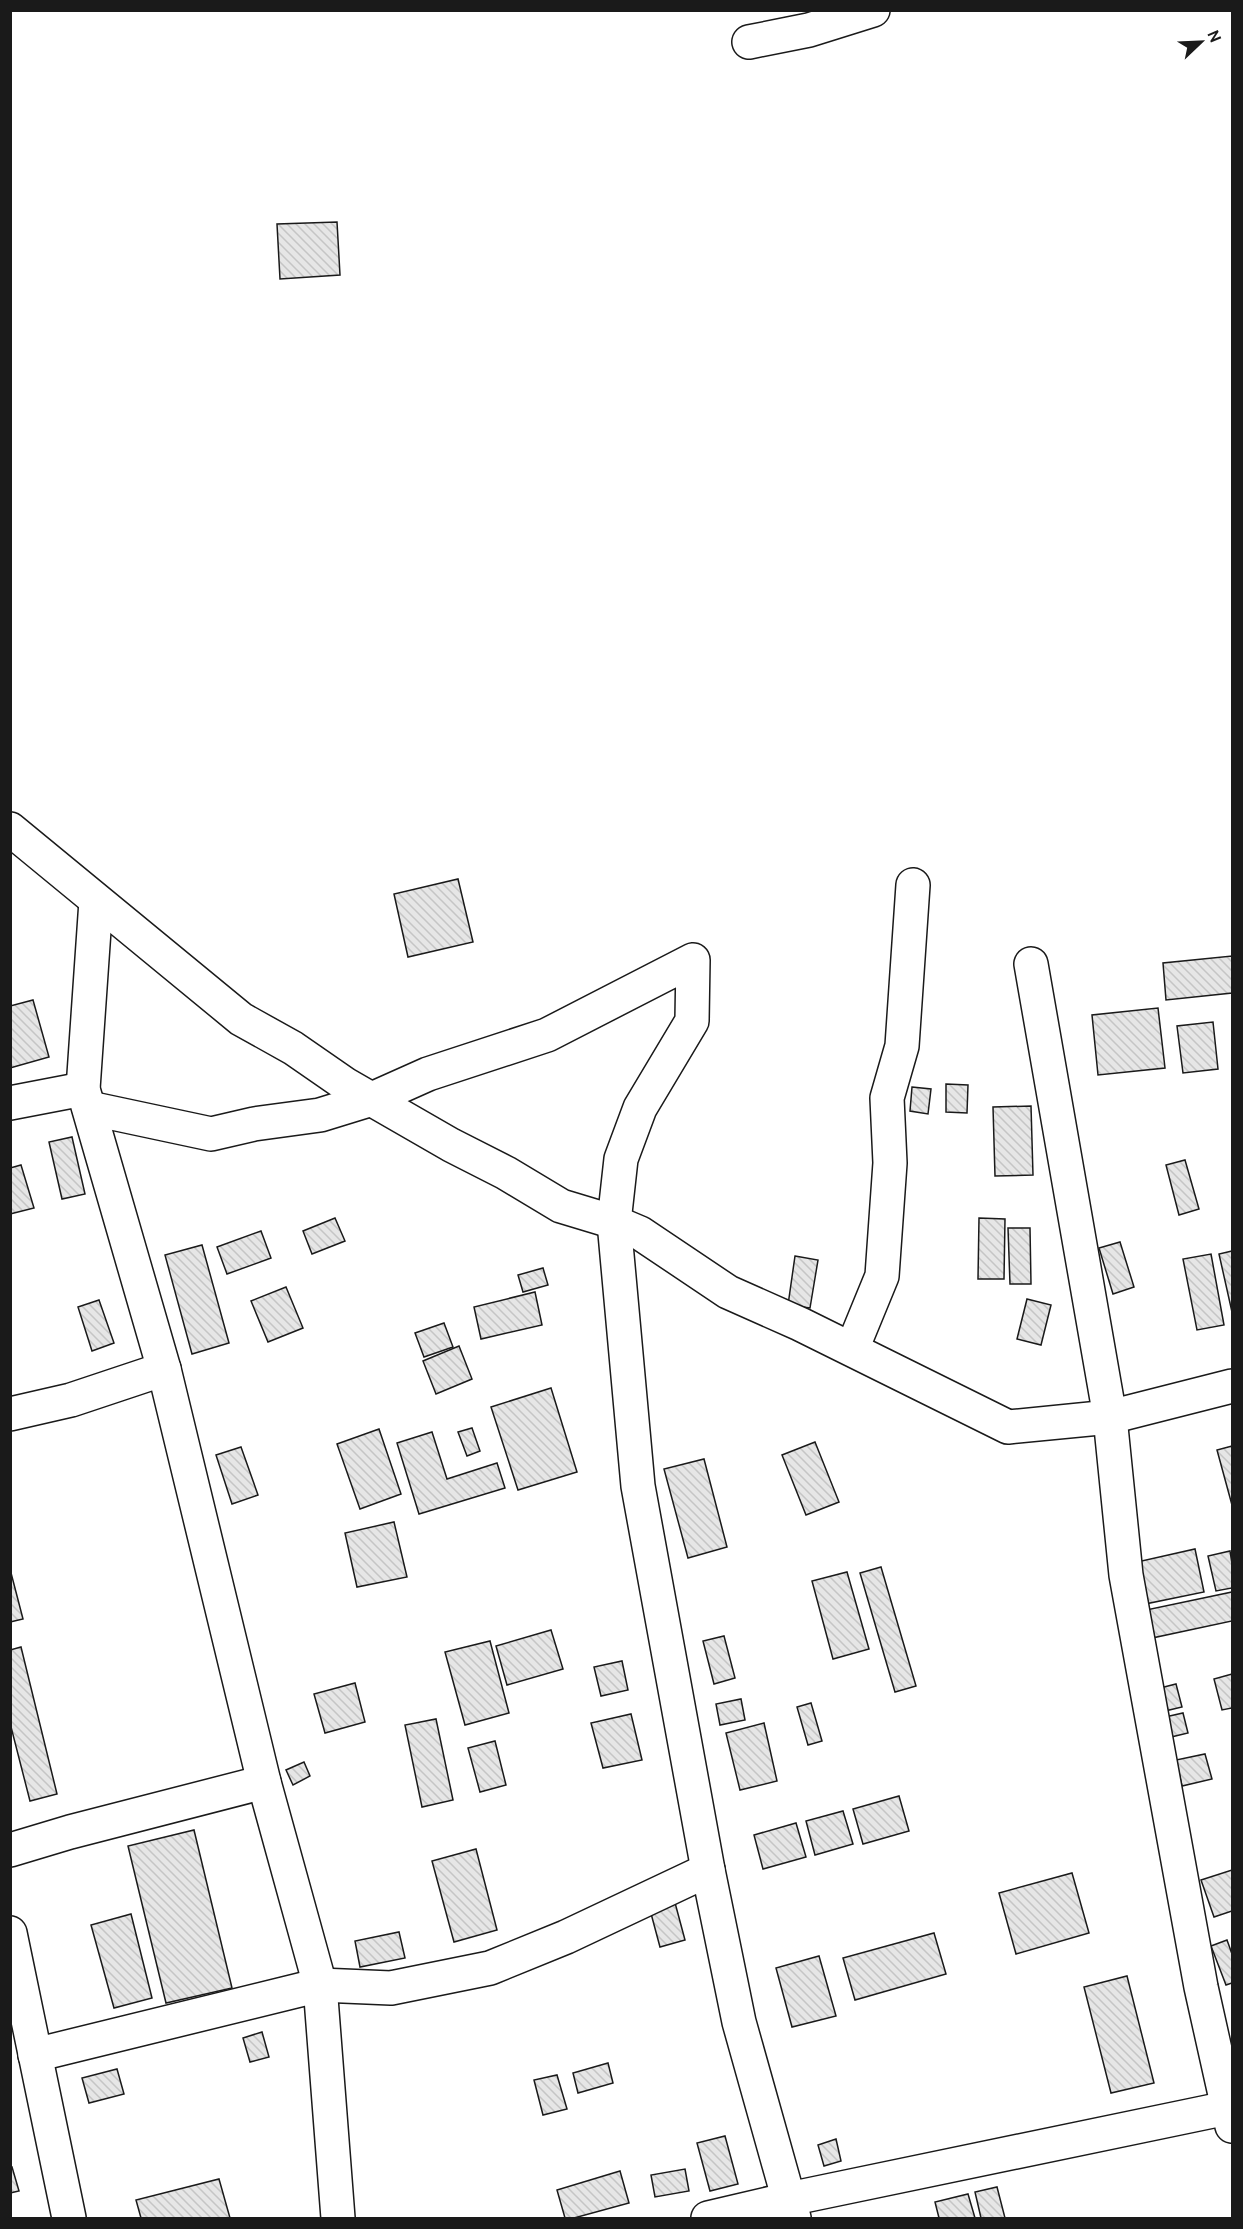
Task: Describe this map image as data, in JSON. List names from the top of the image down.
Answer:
{
  "north": "top right"
}
